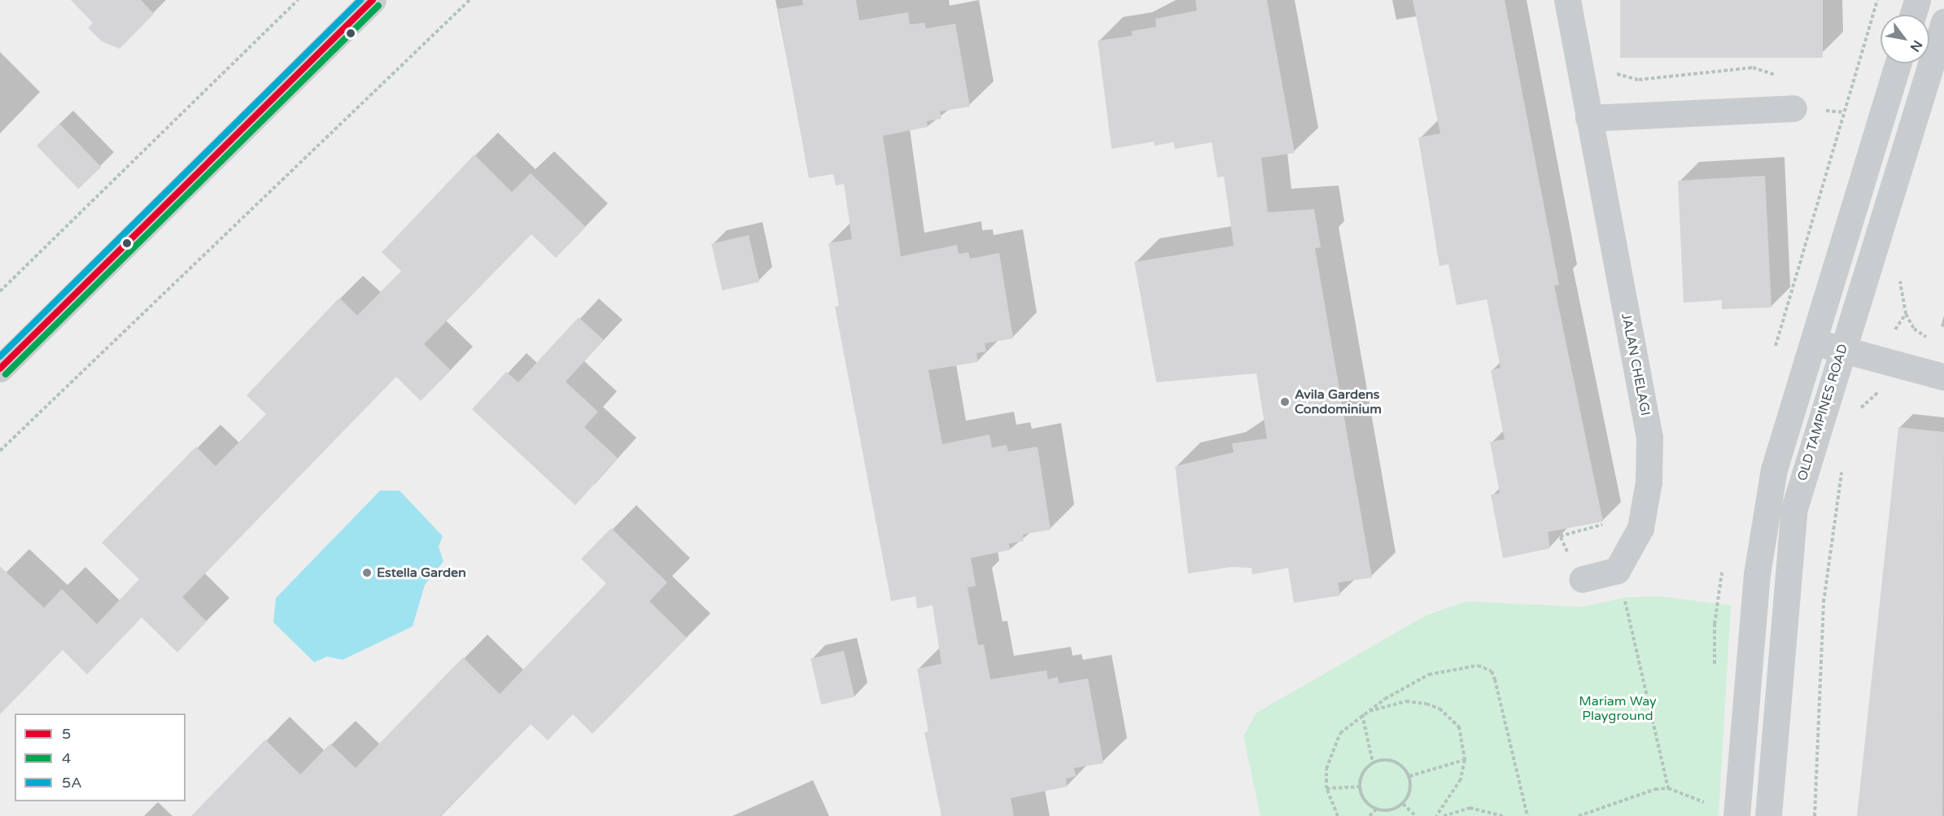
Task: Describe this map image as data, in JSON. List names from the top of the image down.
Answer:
{
  "streets": {
    "street": ["JALAN CHELAGI", "OLD TAMPINES ROAD"]
  },
  "parks": ["Mariam Way Playground"],
  "places": ["Avila Gardens Condominium", "Estella Garden"],
  "lines": ["transit line 5", "transit line 5A", "transit line 4"],
  "legend": ["5", "4", "5A"],
  "north": "bottom right"
}
